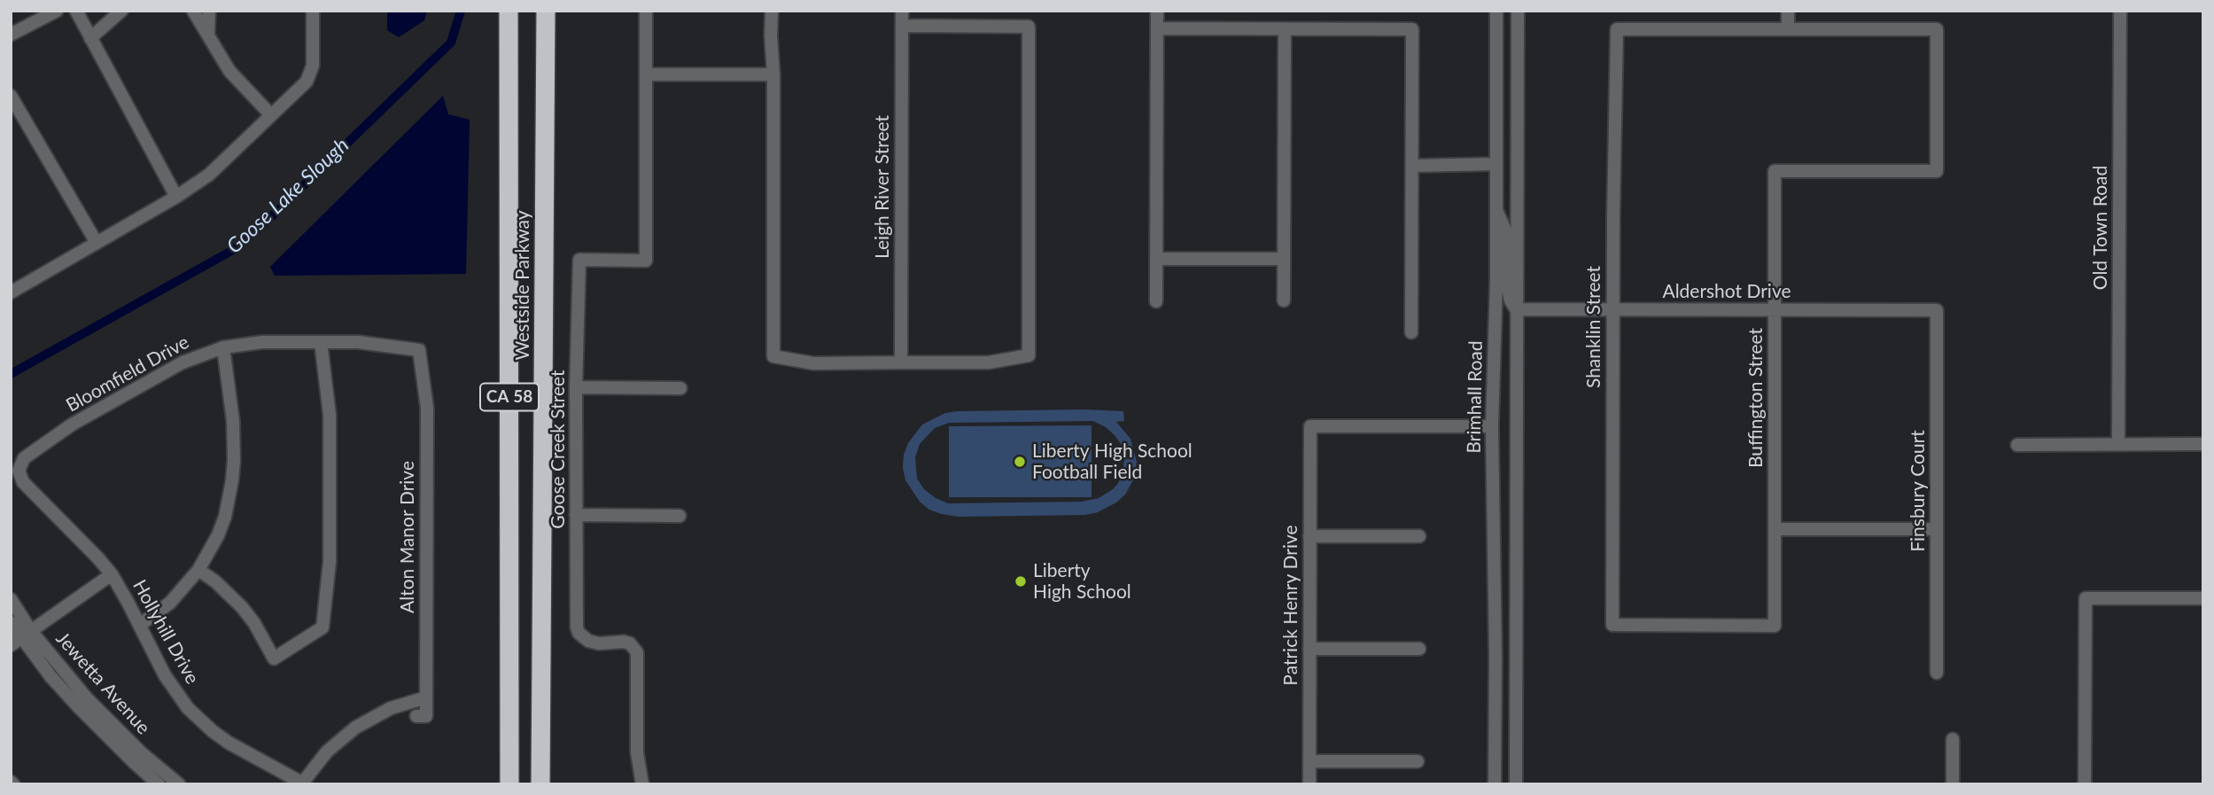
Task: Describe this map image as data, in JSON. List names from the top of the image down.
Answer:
{
  "streets": {
    "highway": ["Westside Parkway", "CA 58"],
    "street": [
      "Leigh River Street",
      "Old Town Road",
      "Aldershot Drive",
      "Shanklin Street",
      "Bloomfield Drive",
      "Brimhall Road",
      "Buffington Street",
      "Goose Creek Street",
      "Finsbury Court",
      "Alton Manor Drive",
      "Patrick Henry Drive",
      "Hollyhill Drive",
      "Jewetta Avenue"
    ]
  },
  "crossings": [
    ["Aldershot Drive", "Shanklin Street"],
    ["Aldershot Drive", "Buffington Street"],
    ["Aldershot Drive", "Finsbury Court"],
    ["Shanklin Street", "Buffington Street"],
    ["Bloomfield Drive", "Alton Manor Drive"],
    ["Bloomfield Drive", "Hollyhill Drive"],
    ["Brimhall Road", "Patrick Henry Drive"]
  ],
  "water": ["Goose Lake Slough"],
  "places": ["Liberty High School Football Field", "Liberty High School"]
}
